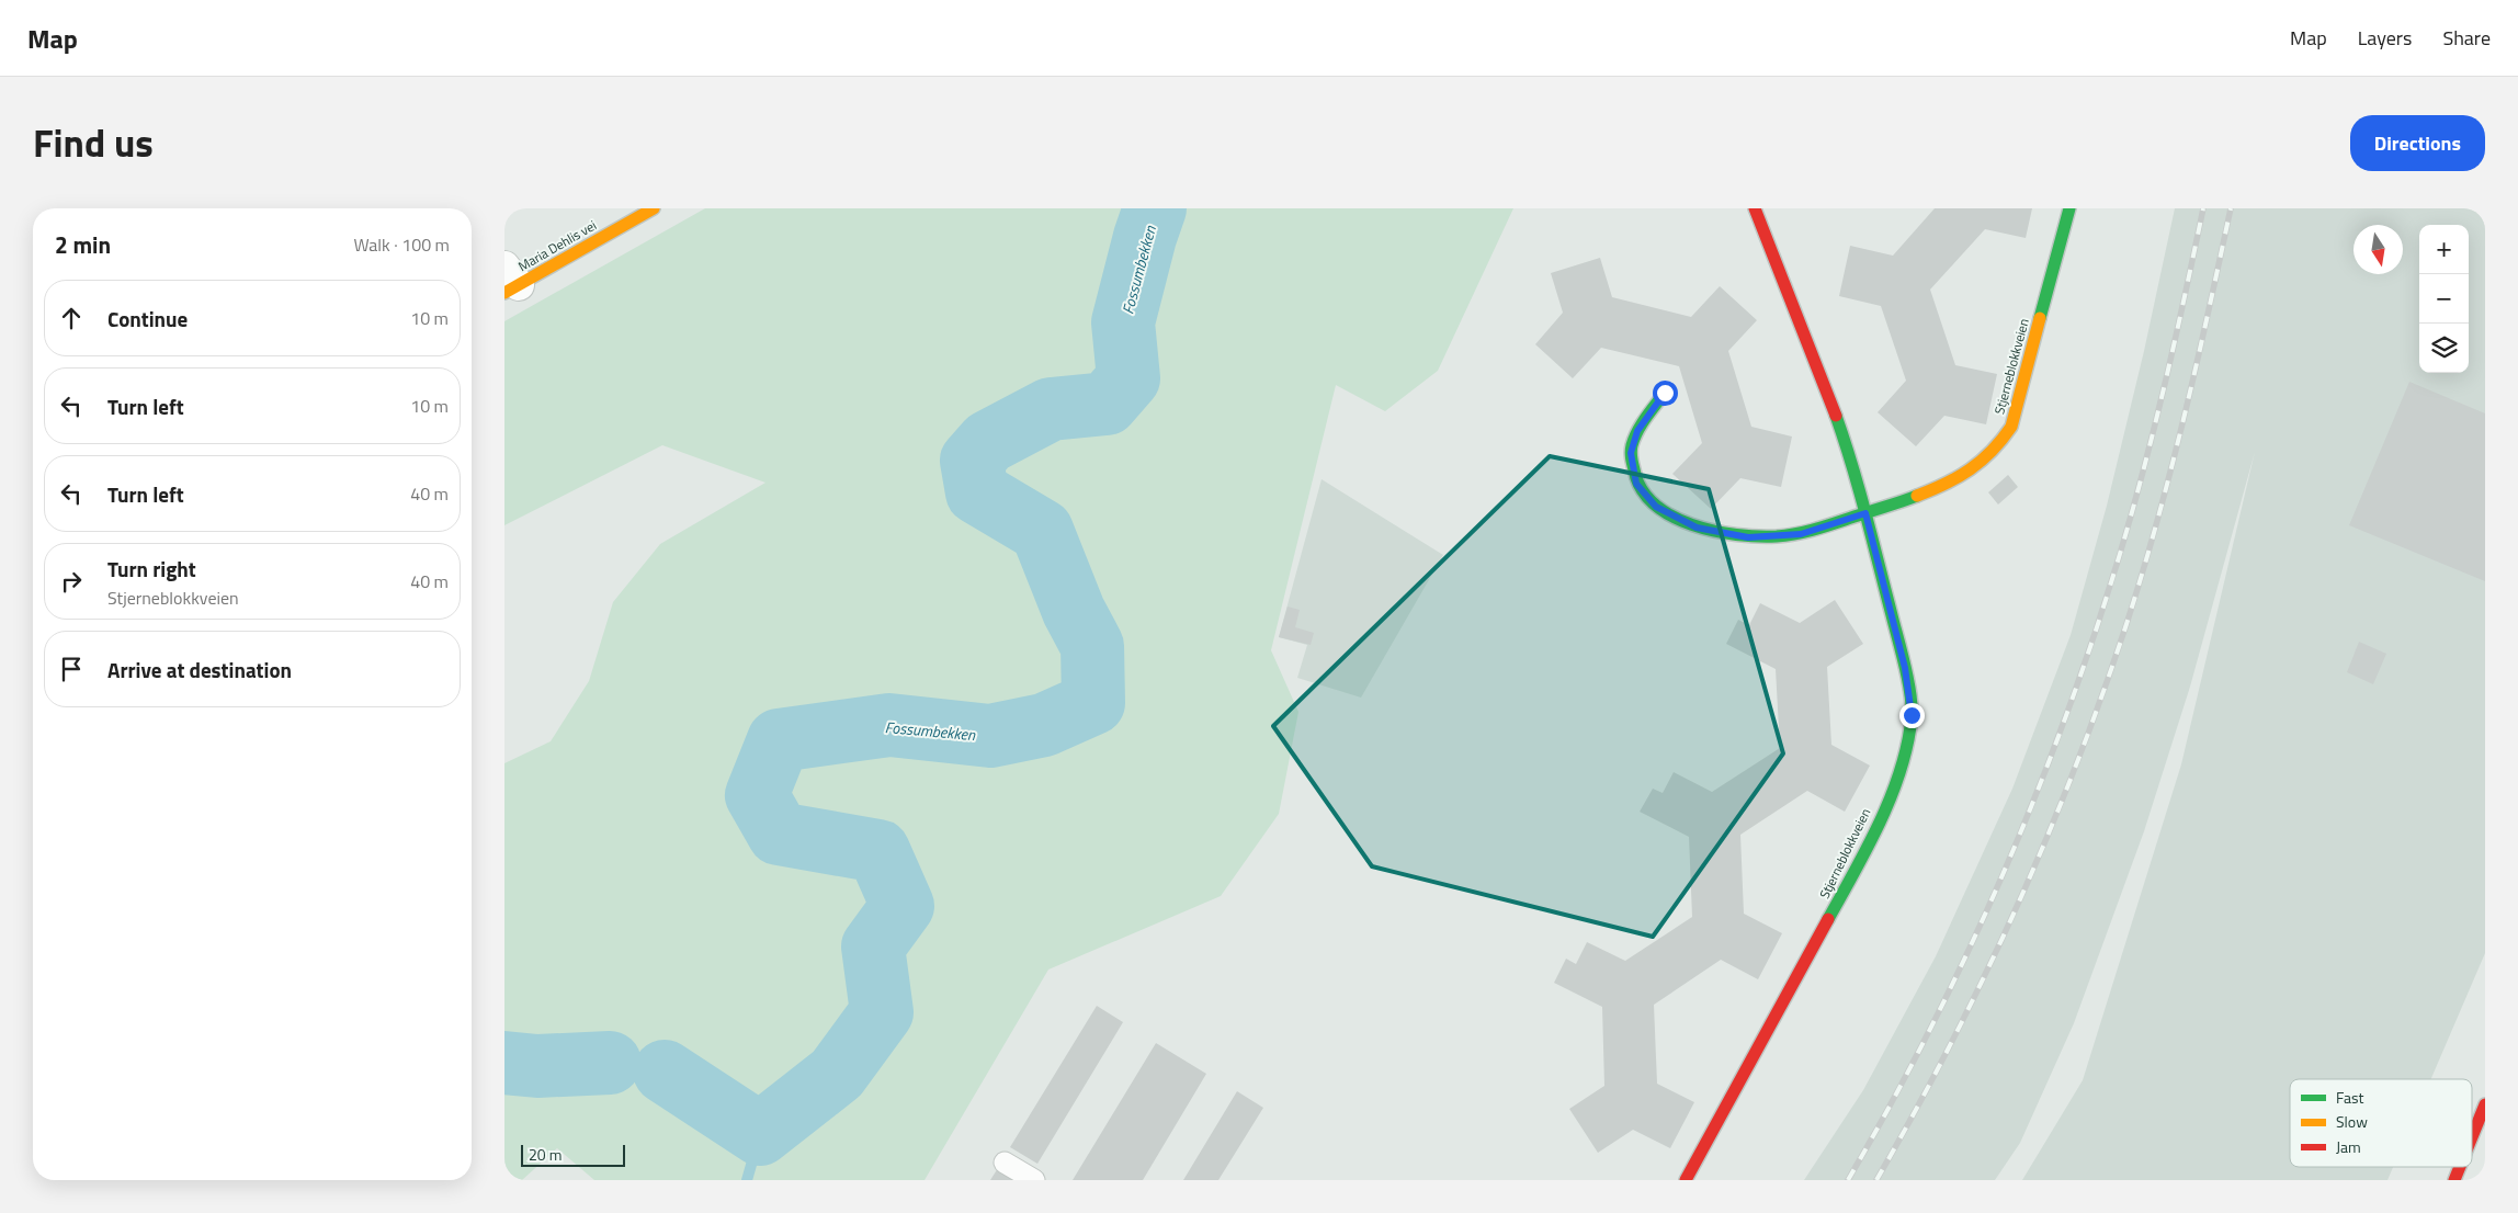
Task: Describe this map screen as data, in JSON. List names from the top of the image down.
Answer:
{
  "streets": {
    "main road": ["Maria Dehlis vei", "Stjerneblokkveien"]
  },
  "water": ["Fossumbekken"],
  "legend": ["Fast", "Slow", "Jam"],
  "scale_bar": "20 m",
  "north": "bottom",
  "page": {
    "header": "Map",
    "nav": ["Map", "Layers", "Share"],
    "title": "Find us",
    "buttons": "Directions",
    "heading": ["2 min", "Walk · 100 m"],
    "map_buttons": ["+", "−"],
    "list": [
      ["Continue", "10 m"],
      ["Turn left", "10 m"],
      ["Turn left", "40 m"],
      ["Turn right", "Stjerneblokkveien", "40 m"],
      "Arrive at destination"
    ],
    "scale": "20 m"
  }
}
